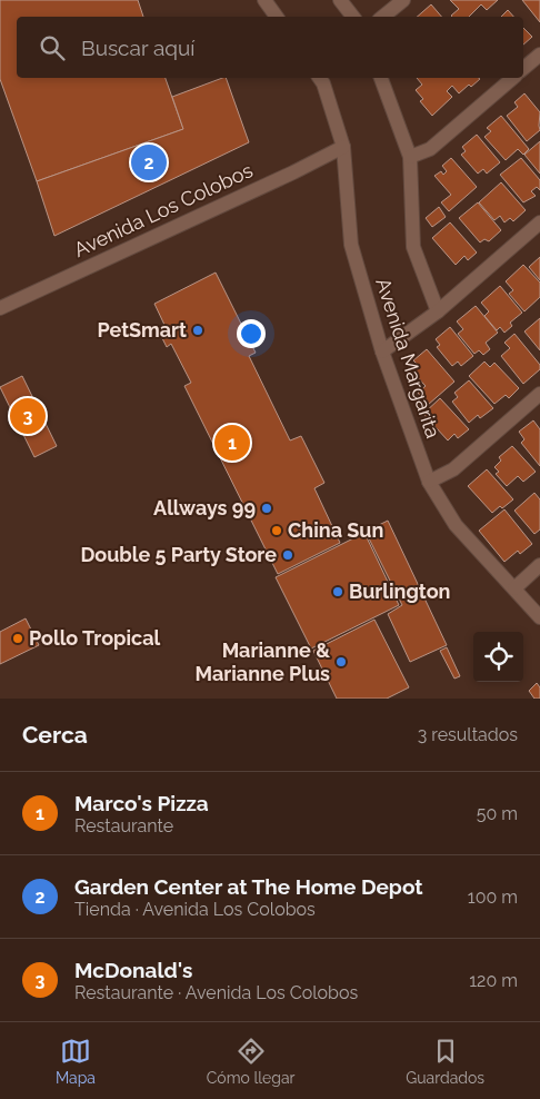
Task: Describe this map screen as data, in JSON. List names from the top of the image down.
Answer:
{
  "streets": {
    "street": ["Avenida Los Colobos", "Avenida Margarita"]
  },
  "crossings": [
    ["Avenida Los Colobos", "Avenida Margarita"]
  ],
  "places": [
    "PetSmart",
    "Allways 99",
    "China Sun",
    "Double 5 Party Store",
    "Burlington",
    "Pollo Tropical",
    "Marianne & Marianne Plus"
  ],
  "page": {
    "search": "Buscar aquí",
    "pins": ["2", "3", "1"],
    "heading": ["Cerca", "3 resultados"],
    "list": [
      {
        "mark": "1",
        "name": "Marco's Pizza",
        "note": "Restaurante",
        "value": "50 m"
      },
      {
        "mark": "2",
        "name": "Garden Center at The Home Depot",
        "note": "Tienda · Avenida Los Colobos",
        "value": "100 m"
      },
      {
        "mark": "3",
        "name": "McDonald's",
        "note": "Restaurante · Avenida Los Colobos",
        "value": "120 m"
      }
    ],
    "nav": ["Mapa", "Cómo llegar", "Guardados"]
  }
}
